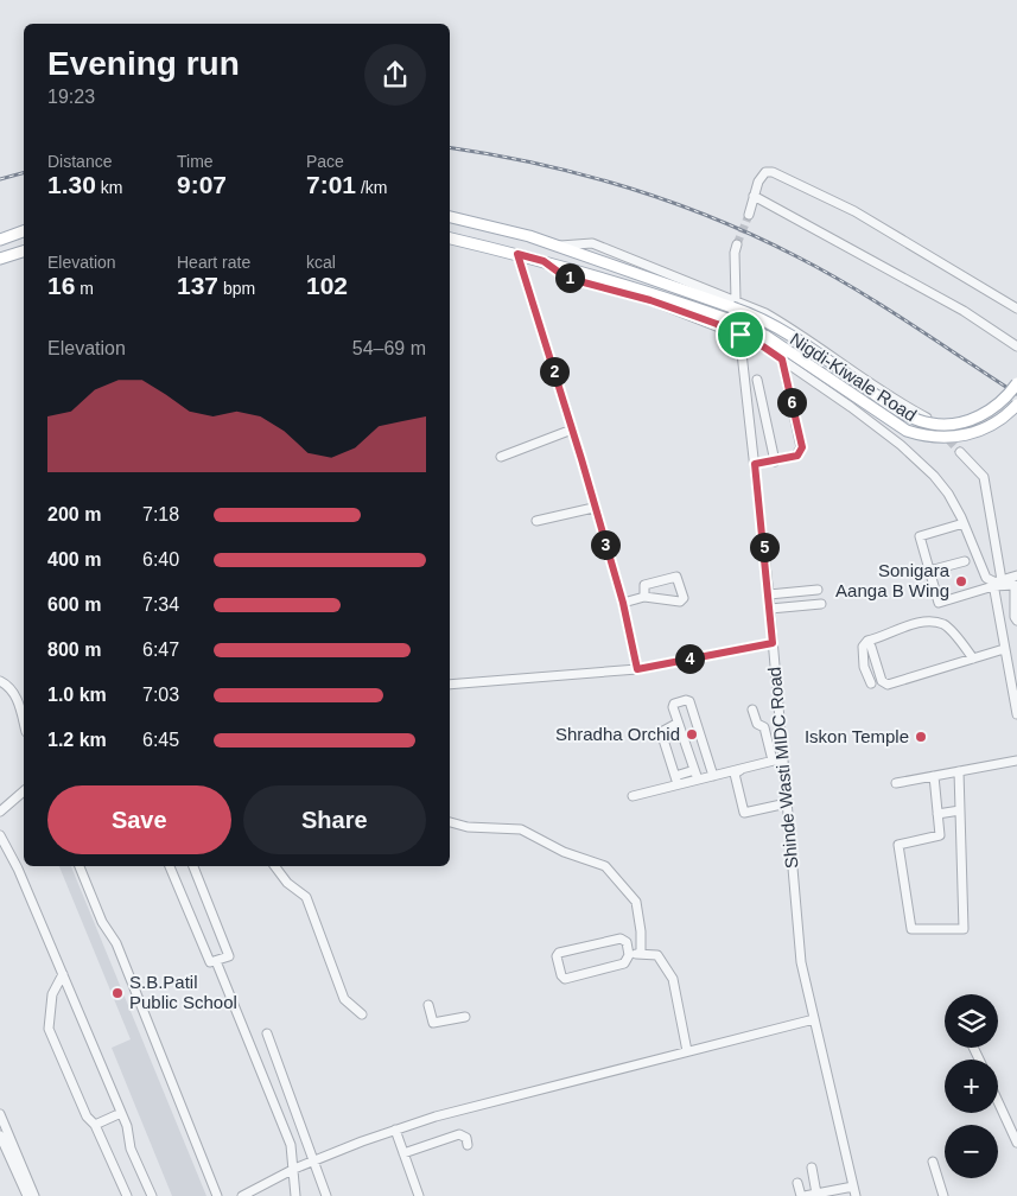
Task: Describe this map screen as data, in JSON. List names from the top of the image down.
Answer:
{
  "streets": {
    "main road": ["Nigdi-Kiwale Road"],
    "street": ["Shinde Wasti MIDC Road"]
  },
  "places": [
    "Sonigara Aanga B Wing",
    "Shradha Orchid",
    "Iskon Temple",
    "S.B.Patil Public School"
  ],
  "page": {
    "heading": ["Evening run", "19:23"],
    "stats": [
      ["Distance", "1.30 km"],
      ["Time", "9:07"],
      ["Pace", "7:01 /km"],
      ["Elevation", "16 m"],
      ["Heart rate", "137 bpm"],
      ["kcal", "102"]
    ],
    "pins": [
      "1",
      "2",
      "6",
      "3",
      "5",
      "4"
    ],
    "chart": ["Elevation", "54–69 m"],
    "list": [
      {
        "name": "200 m",
        "note": "7:18"
      },
      {
        "name": "400 m",
        "note": "6:40"
      },
      {
        "name": "600 m",
        "note": "7:34"
      },
      {
        "name": "800 m",
        "note": "6:47"
      },
      {
        "name": "1.0 km",
        "note": "7:03"
      },
      {
        "name": "1.2 km",
        "note": "6:45"
      }
    ],
    "buttons": ["Save", "Share"],
    "map_buttons": ["+", "−"]
  }
}
